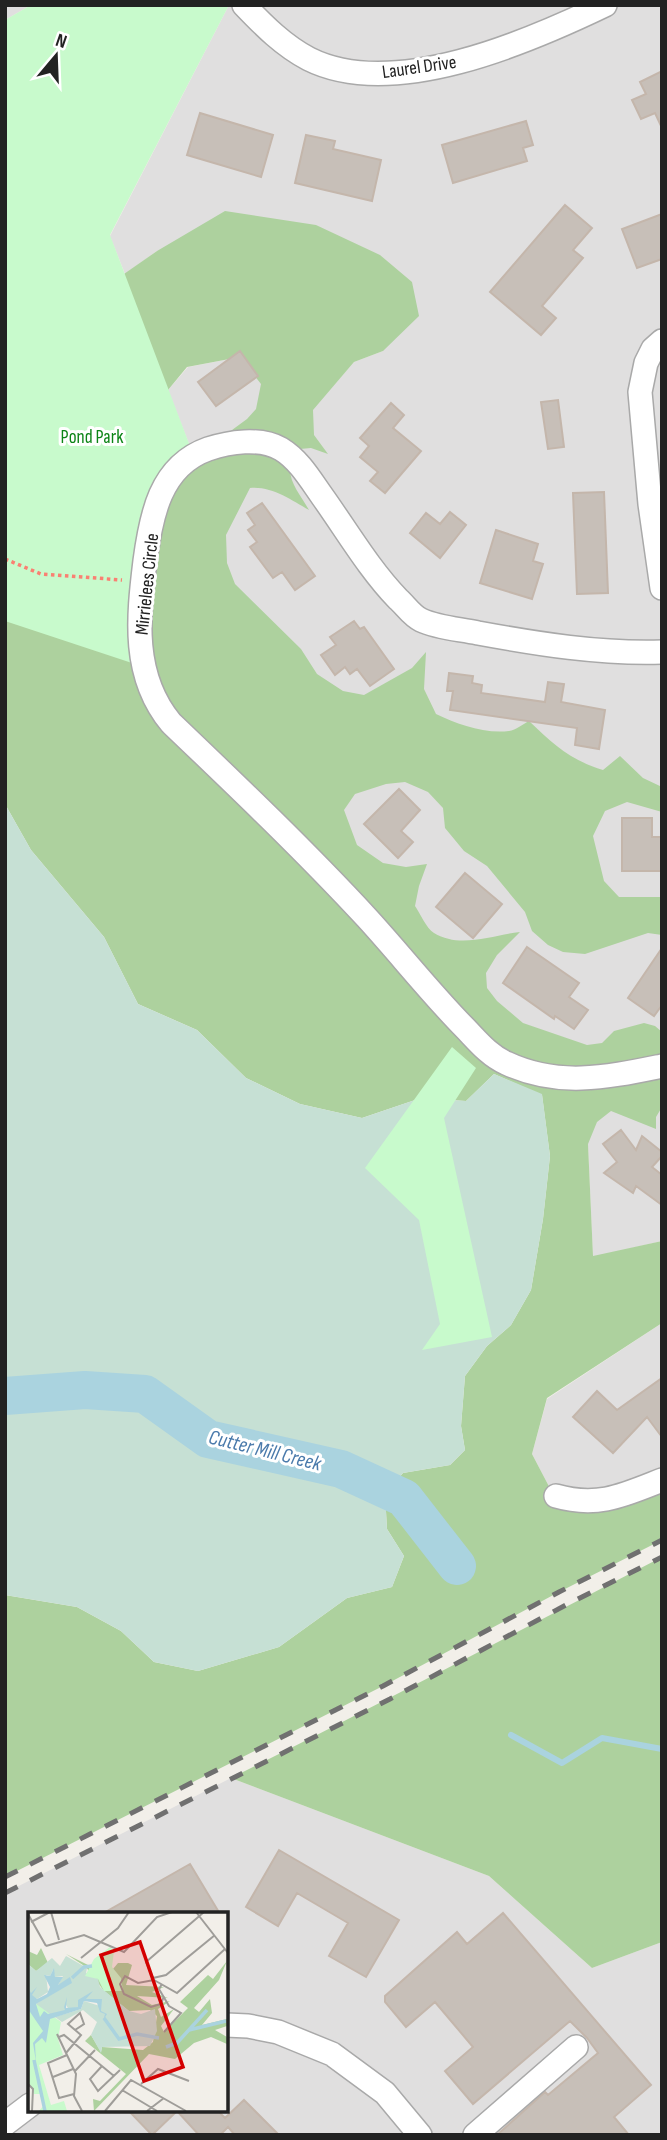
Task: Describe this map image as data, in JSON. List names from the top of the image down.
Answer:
{
  "streets": {
    "street": ["Laurel Drive", "Mirrielees Circle"]
  },
  "water": ["Cutter Mill Creek"],
  "parks": ["Pond Park"],
  "north": "top"
}
